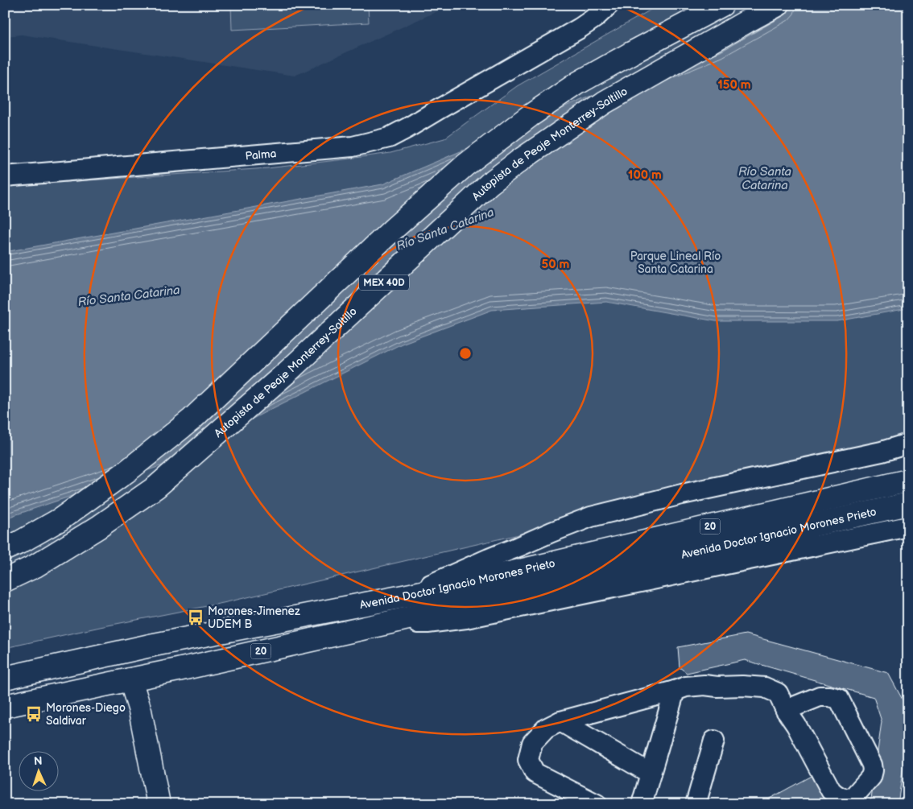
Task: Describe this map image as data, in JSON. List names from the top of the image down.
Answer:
{
  "streets": {
    "main road": [
      "Autopista de Peaje Monterrey-Saltillo",
      "MEX 40D",
      "20",
      "Avenida Doctor Ignacio Morones Prieto"
    ],
    "street": ["Palma"]
  },
  "crossings": [
    ["20", "Avenida Doctor Ignacio Morones Prieto"]
  ],
  "water": ["Río Santa Catarina"],
  "parks": ["Parque Lineal Río Santa Catarina"],
  "places": {
    "bus stop": ["Morones-Jimenez UDEM B", "Morones-Diego Saldivar"]
  },
  "north": "top",
  "rings": ["150 m", "100 m", "50 m"]
}
